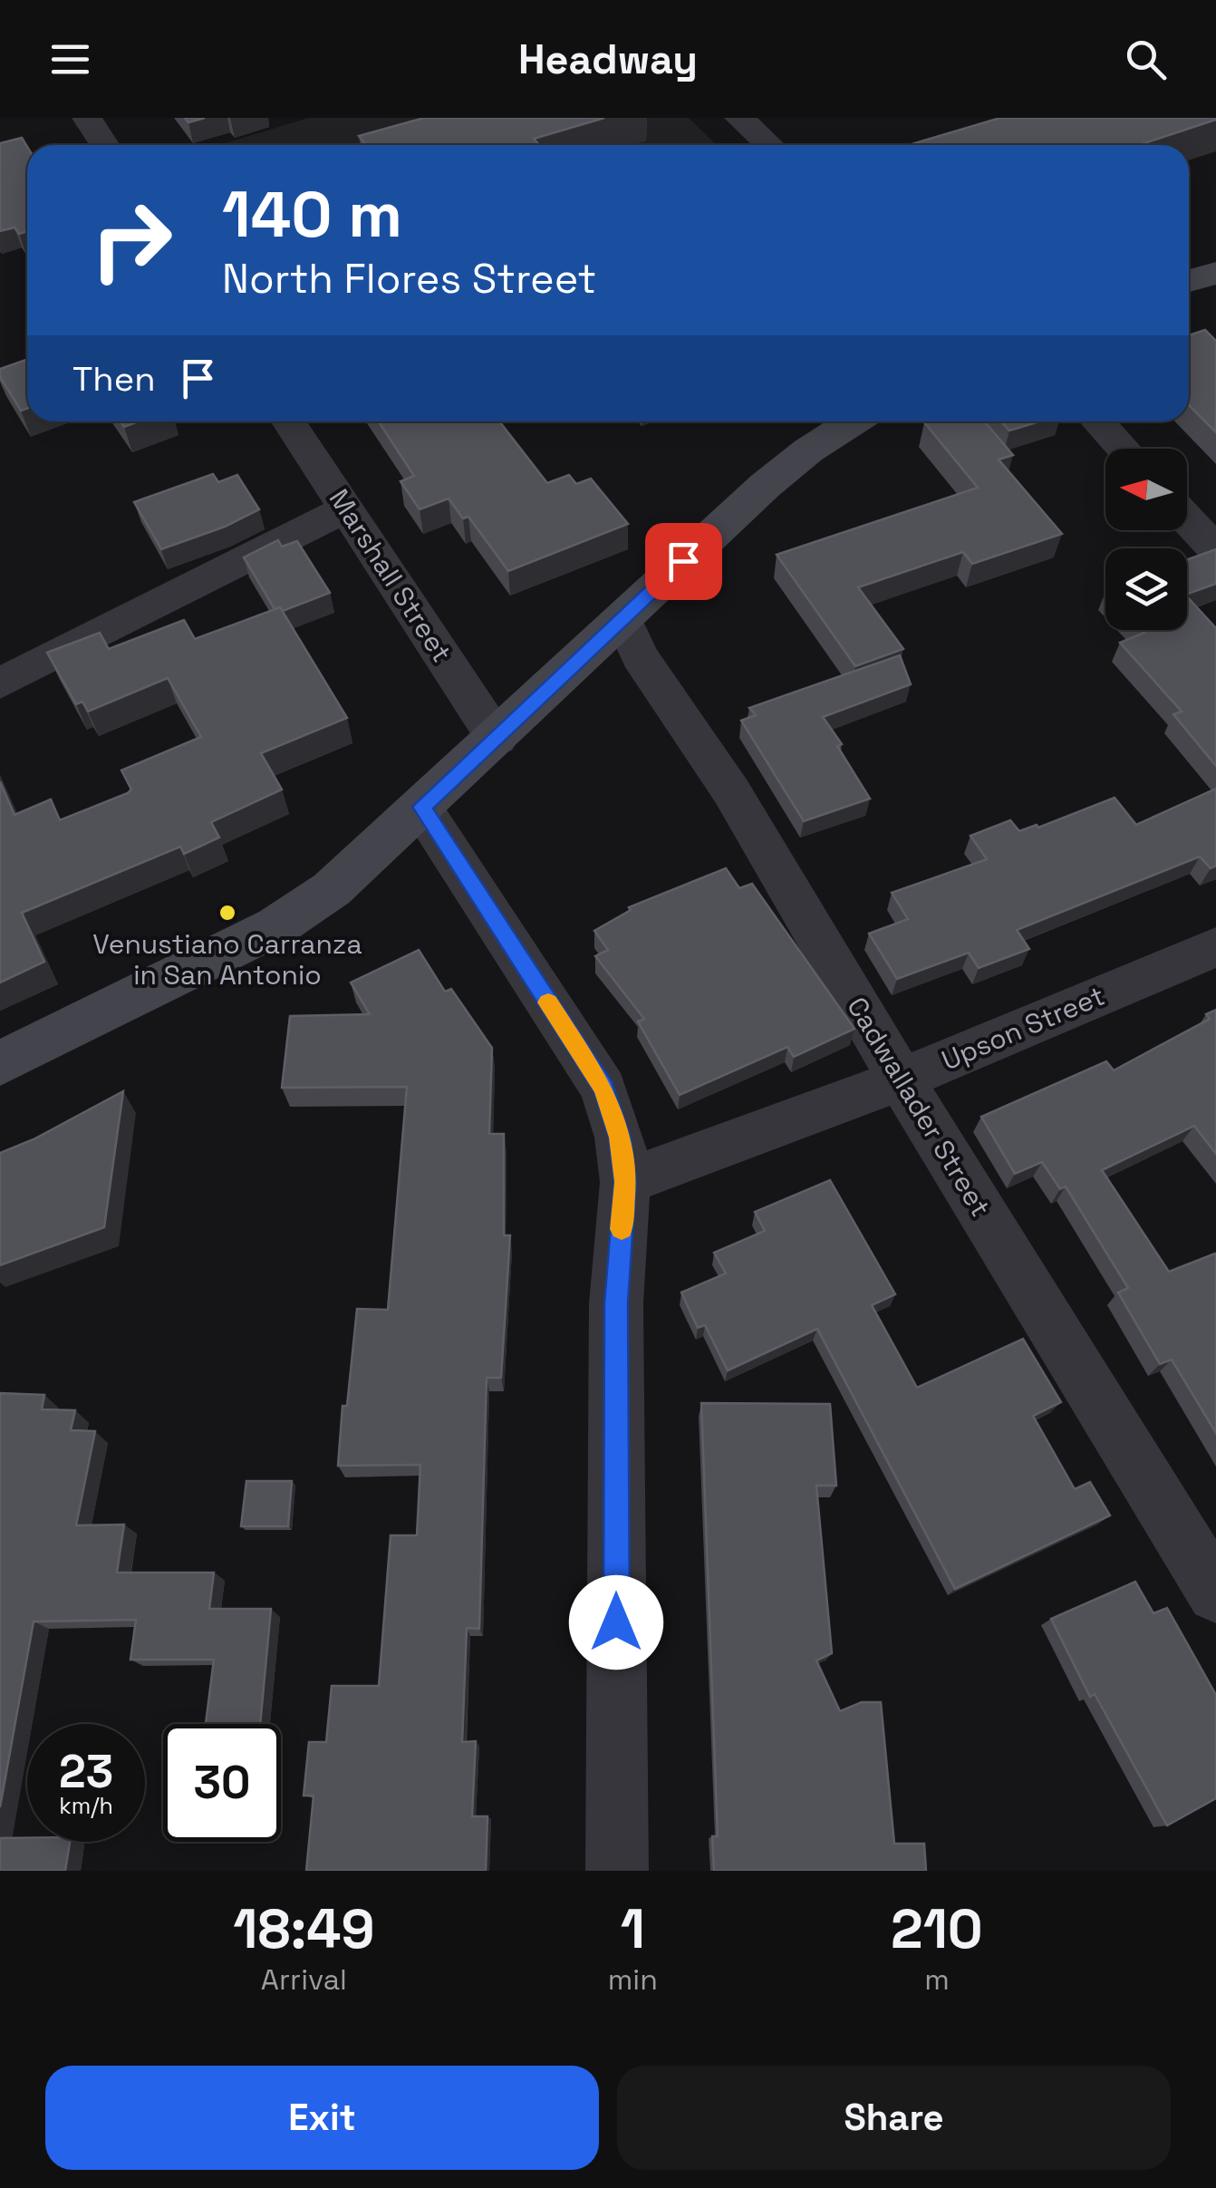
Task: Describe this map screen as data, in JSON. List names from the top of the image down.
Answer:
{
  "streets": {
    "street": ["Marshall Street", "Upson Street", "Cadwallader Street"]
  },
  "crossings": [
    ["Upson Street", "Cadwallader Street"]
  ],
  "places": ["Venustiano Carranza in San Antonio"],
  "north": "left",
  "page": {
    "header": "Headway",
    "turn": ["140 m", "North Flores Street"],
    "then": "Then",
    "speed": "23 km/h",
    "limit": "30",
    "eta": [
      "18:49",
      "Arrival",
      "1",
      "min",
      "210",
      "m"
    ],
    "buttons": ["Exit", "Share"]
  }
}
